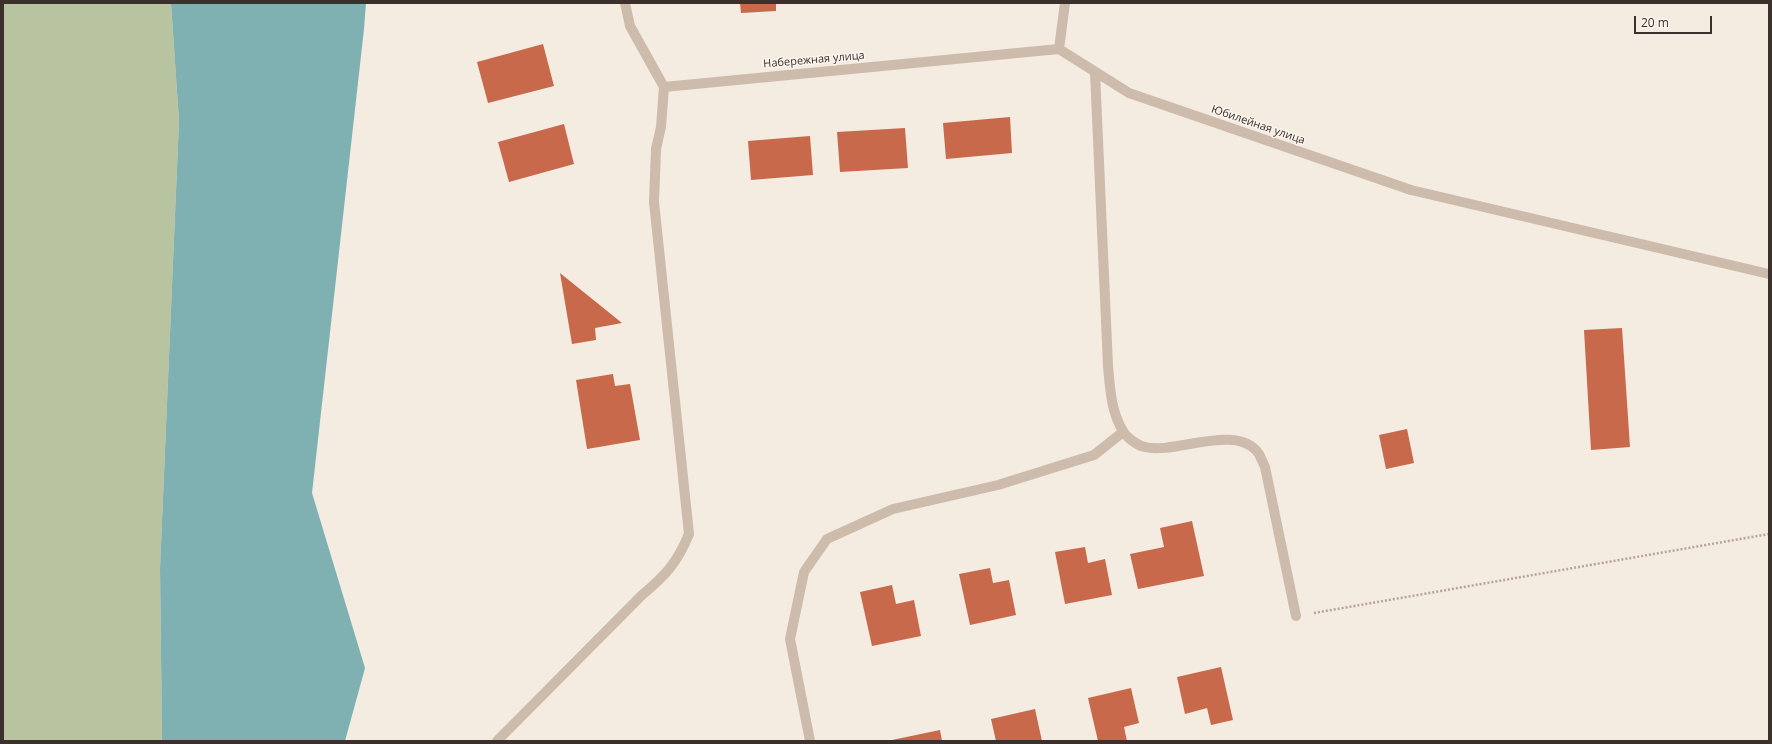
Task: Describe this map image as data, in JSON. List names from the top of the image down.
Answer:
{
  "streets": {
    "street": ["Набережная улица", "Юбилейная улица"]
  },
  "crossings": [
    ["Набережная улица", "Юбилейная улица"]
  ],
  "scale_bar": "20 m"
}
